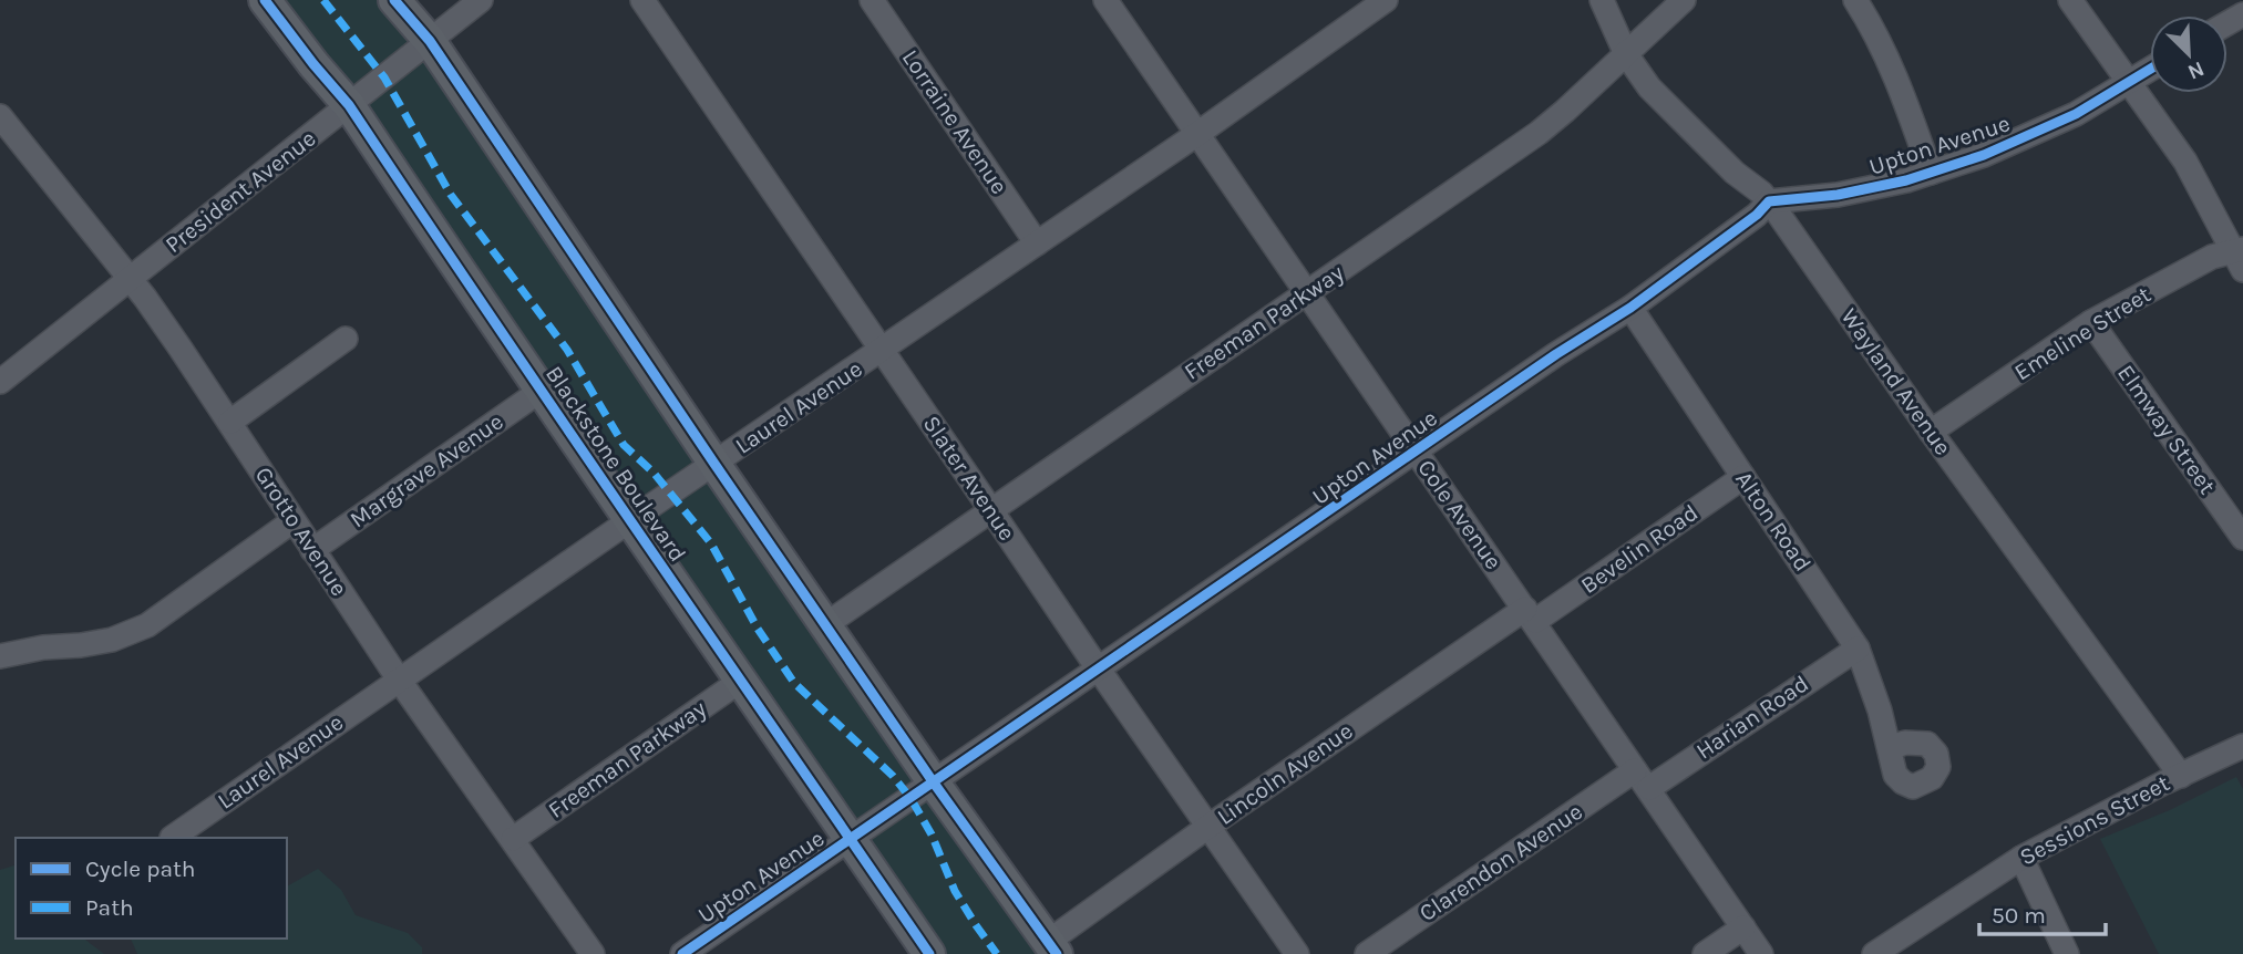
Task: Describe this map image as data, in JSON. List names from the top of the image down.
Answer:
{
  "streets": {
    "main road": ["Blackstone Boulevard"],
    "street": [
      "Lorraine Avenue",
      "Upton Avenue",
      "President Avenue",
      "Freeman Parkway",
      "Emeline Street",
      "Wayland Avenue",
      "Laurel Avenue",
      "Elmway Street",
      "Margrave Avenue",
      "Slater Avenue",
      "Cole Avenue",
      "Alton Road",
      "Grotto Avenue",
      "Bevelin Road",
      "Harian Road",
      "Lincoln Avenue",
      "Sessions Street",
      "Clarendon Avenue"
    ]
  },
  "crossings": [
    ["Lorraine Avenue", "Laurel Avenue"],
    ["Upton Avenue", "Wayland Avenue"],
    ["Upton Avenue", "Blackstone Boulevard"],
    ["Upton Avenue", "Slater Avenue"],
    ["Upton Avenue", "Cole Avenue"],
    ["Upton Avenue", "Alton Road"],
    ["President Avenue", "Blackstone Boulevard"],
    ["President Avenue", "Grotto Avenue"],
    ["Freeman Parkway", "Wayland Avenue"],
    ["Freeman Parkway", "Blackstone Boulevard"],
    ["Freeman Parkway", "Slater Avenue"],
    ["Freeman Parkway", "Cole Avenue"],
    ["Freeman Parkway", "Grotto Avenue"],
    ["Emeline Street", "Wayland Avenue"],
    ["Emeline Street", "Elmway Street"],
    ["Wayland Avenue", "Sessions Street"],
    ["Laurel Avenue", "Blackstone Boulevard"],
    ["Laurel Avenue", "Slater Avenue"],
    ["Laurel Avenue", "Cole Avenue"],
    ["Laurel Avenue", "Grotto Avenue"],
    ["Blackstone Boulevard", "Margrave Avenue"],
    ["Margrave Avenue", "Grotto Avenue"],
    ["Slater Avenue", "Lincoln Avenue"],
    ["Cole Avenue", "Bevelin Road"],
    ["Cole Avenue", "Harian Road"],
    ["Cole Avenue", "Lincoln Avenue"],
    ["Cole Avenue", "Clarendon Avenue"],
    ["Alton Road", "Bevelin Road"],
    ["Alton Road", "Harian Road"],
    ["Bevelin Road", "Lincoln Avenue"],
    ["Harian Road", "Clarendon Avenue"]
  ],
  "legend": ["Cycle path", "Path"],
  "scale_bar": "50 m",
  "north": "bottom right"
}
